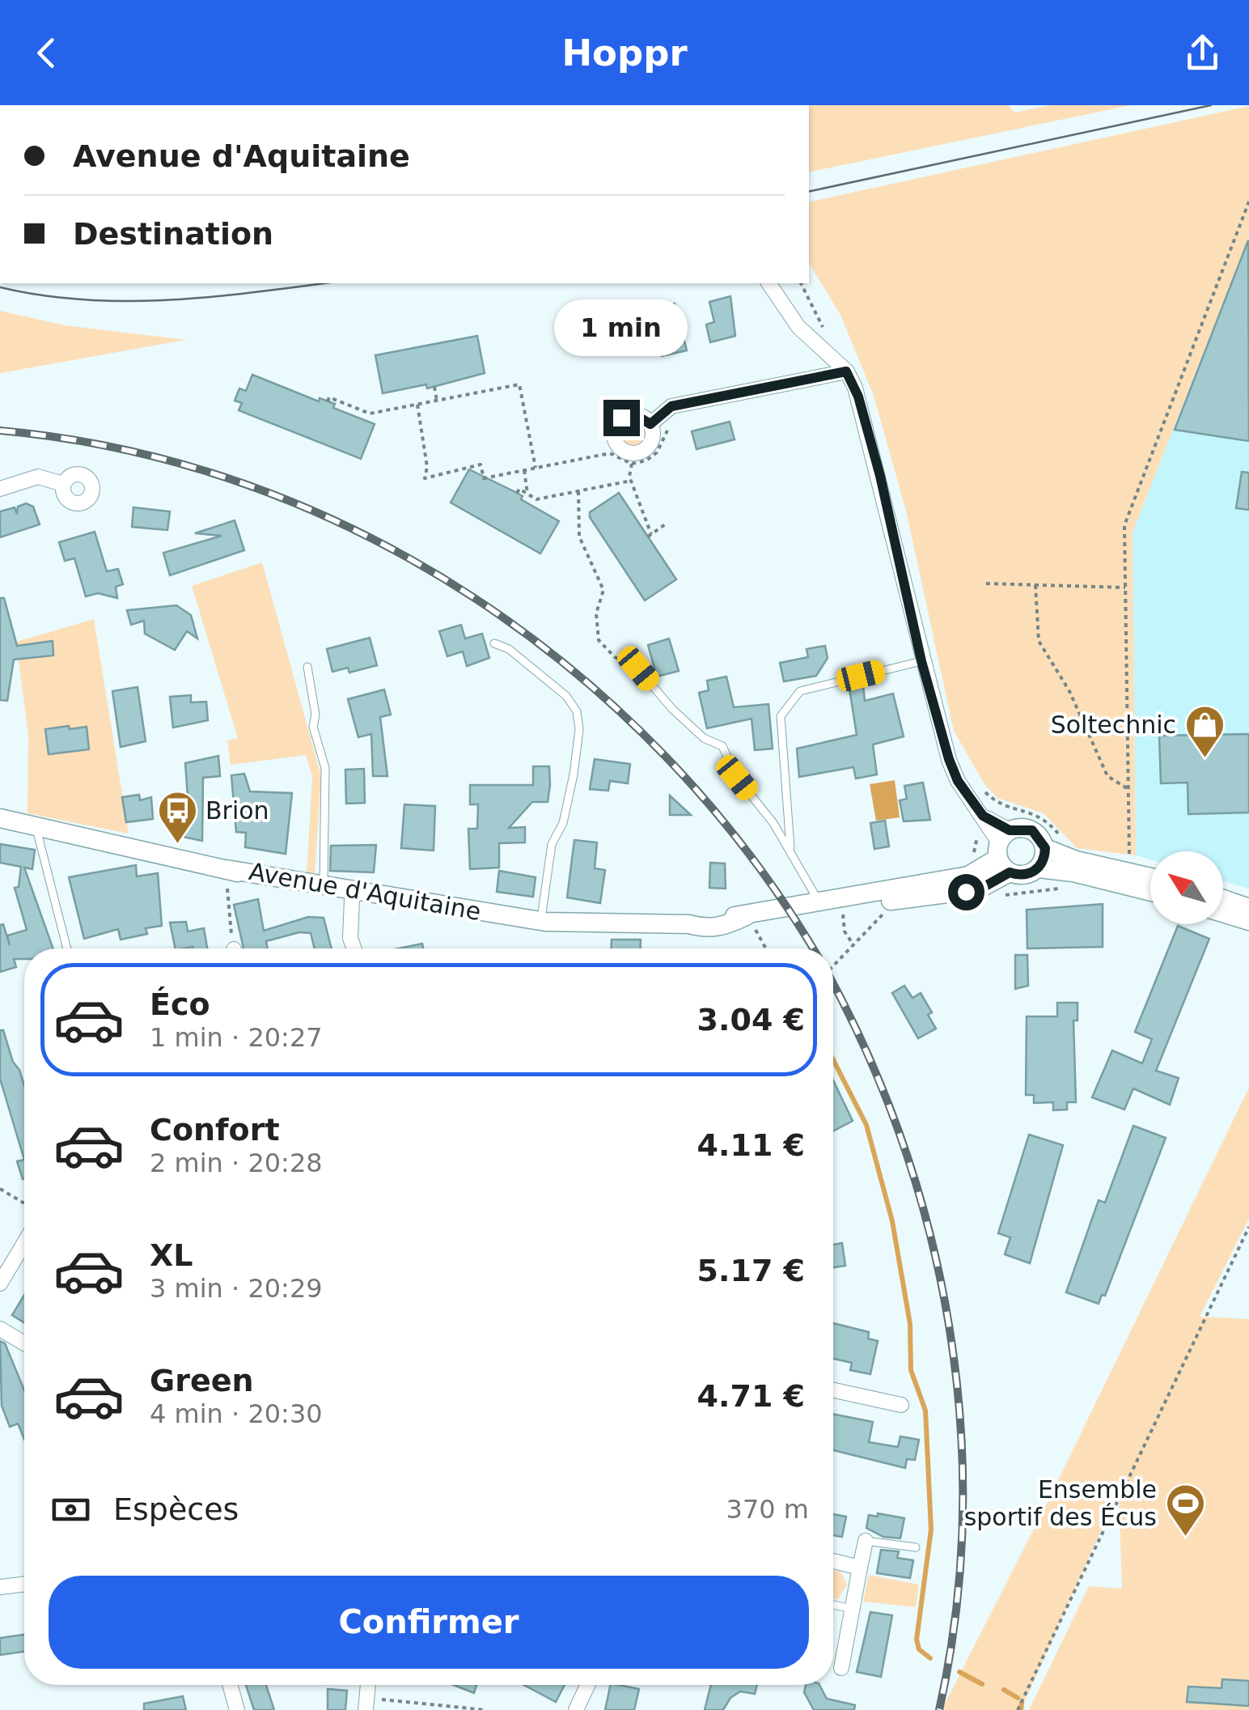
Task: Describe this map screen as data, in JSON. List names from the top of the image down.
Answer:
{
  "streets": {
    "street": ["Avenue d'Aquitaine"]
  },
  "places": {
    "shop": ["Soltechnic"],
    "bus stop": ["Brion"],
    "sports": ["Ensemble sportif des Écus"]
  },
  "north": "top left",
  "page": {
    "header": "Hoppr",
    "banner": ["Avenue d'Aquitaine", "Destination"],
    "bubble": "1 min",
    "list": [
      {
        "name": "Éco",
        "note": "1 min · 20:27",
        "value": "3.04 €"
      },
      {
        "name": "Confort",
        "note": "2 min · 20:28",
        "value": "4.11 €"
      },
      {
        "name": "XL",
        "note": "3 min · 20:29",
        "value": "5.17 €"
      },
      {
        "name": "Green",
        "note": "4 min · 20:30",
        "value": "4.71 €"
      }
    ],
    "pay": ["Espèces", "370 m"],
    "buttons": "Confirmer"
  }
}
